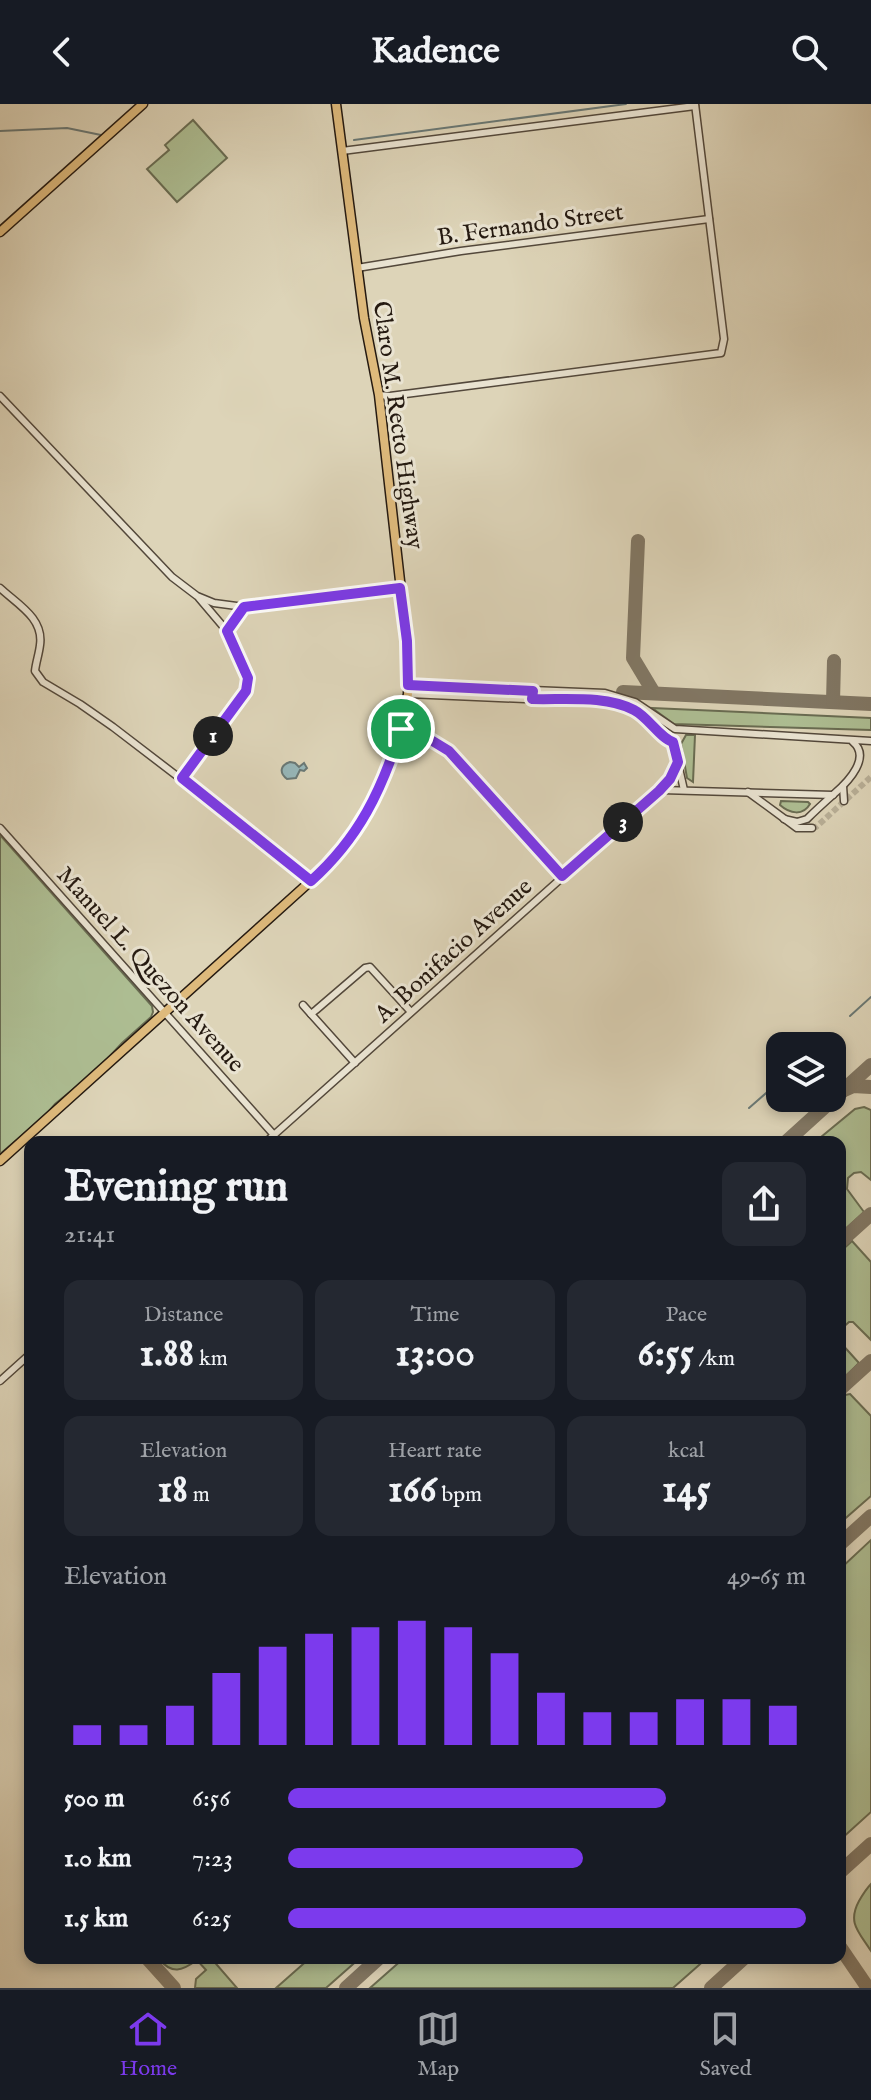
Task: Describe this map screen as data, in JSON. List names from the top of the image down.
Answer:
{
  "streets": {
    "main road": ["Claro M. Recto Highway"],
    "street": ["B. Fernando Street", "A. Bonifacio Avenue", "Manuel L. Quezon Avenue"]
  },
  "crossings": [
    ["B. Fernando Street", "Claro M. Recto Highway"],
    ["Claro M. Recto Highway", "Manuel L. Quezon Avenue"],
    ["A. Bonifacio Avenue", "Manuel L. Quezon Avenue"]
  ],
  "page": {
    "header": "Kadence",
    "pins": ["1", "3"],
    "heading": ["Evening run", "21:41"],
    "stats": [
      ["Distance", "1.88 km"],
      ["Time", "13:00"],
      ["Pace", "6:55 /km"],
      ["Elevation", "18 m"],
      ["Heart rate", "166 bpm"],
      ["kcal", "145"]
    ],
    "chart": ["Elevation", "49–65 m"],
    "list": [
      {
        "name": "500 m",
        "note": "6:56"
      },
      {
        "name": "1.0 km",
        "note": "7:23"
      },
      {
        "name": "1.5 km",
        "note": "6:25"
      }
    ],
    "tabs": ["Home", "Map", "Saved"]
  }
}
